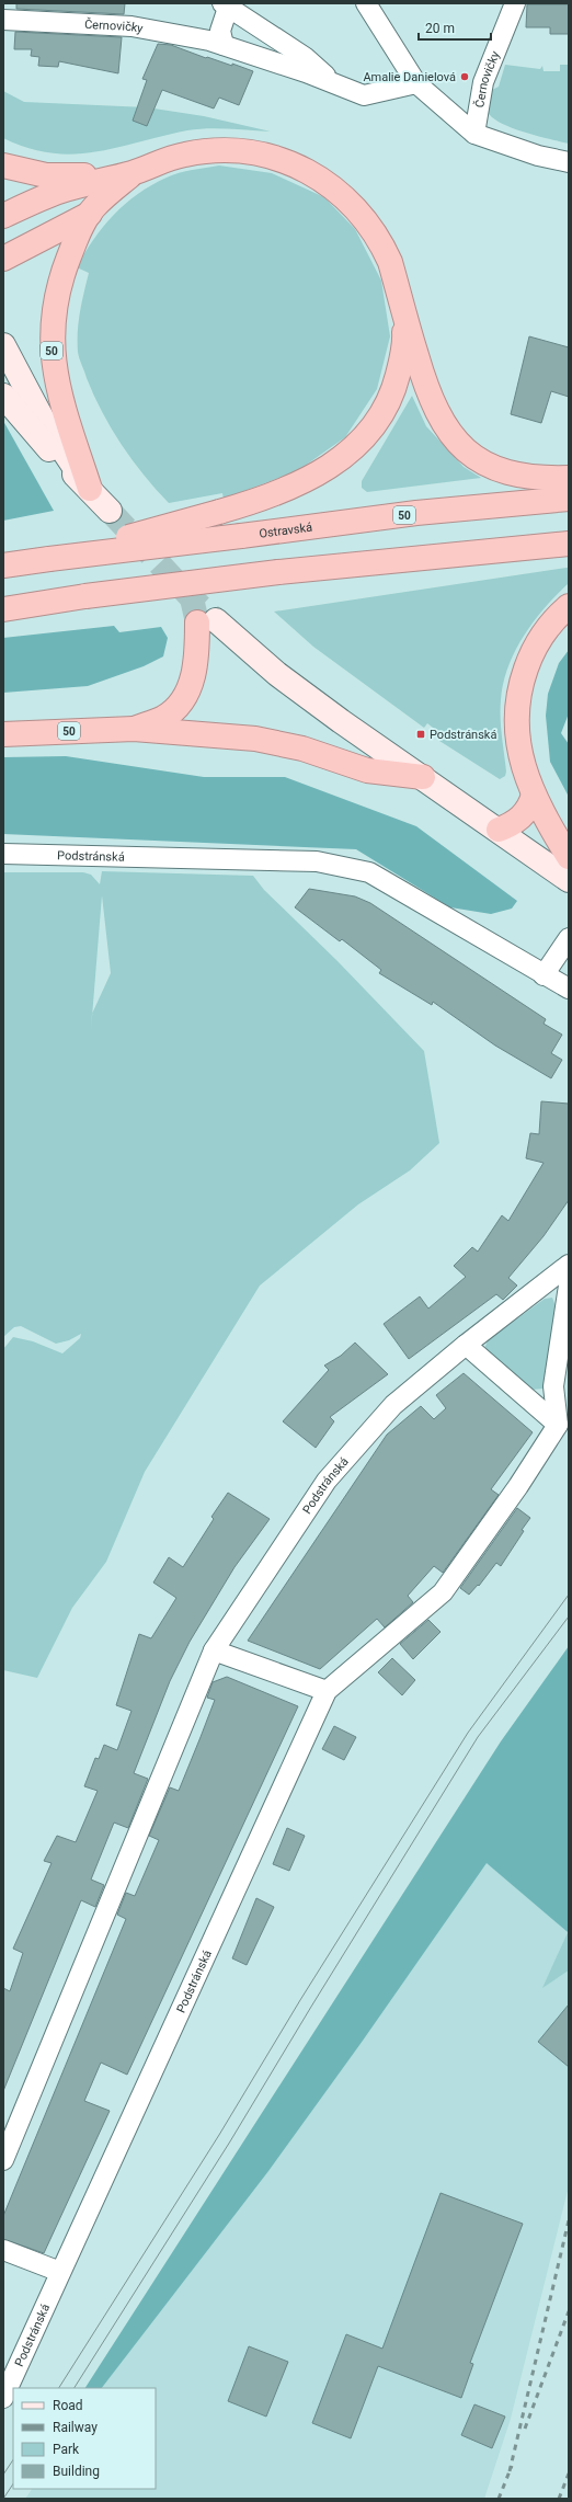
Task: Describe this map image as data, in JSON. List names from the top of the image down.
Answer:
{
  "streets": {
    "highway": ["50", "Ostravská"],
    "street": ["Černovičky", "Podstránská"]
  },
  "crossings": [
    ["50", "Ostravská"]
  ],
  "places": {
    "other": ["Amalie Danielová"],
    "transit": ["Podstránská"]
  },
  "legend": [
    "Road",
    "Railway",
    "Park",
    "Building"
  ],
  "scale_bar": "20 m"
}
